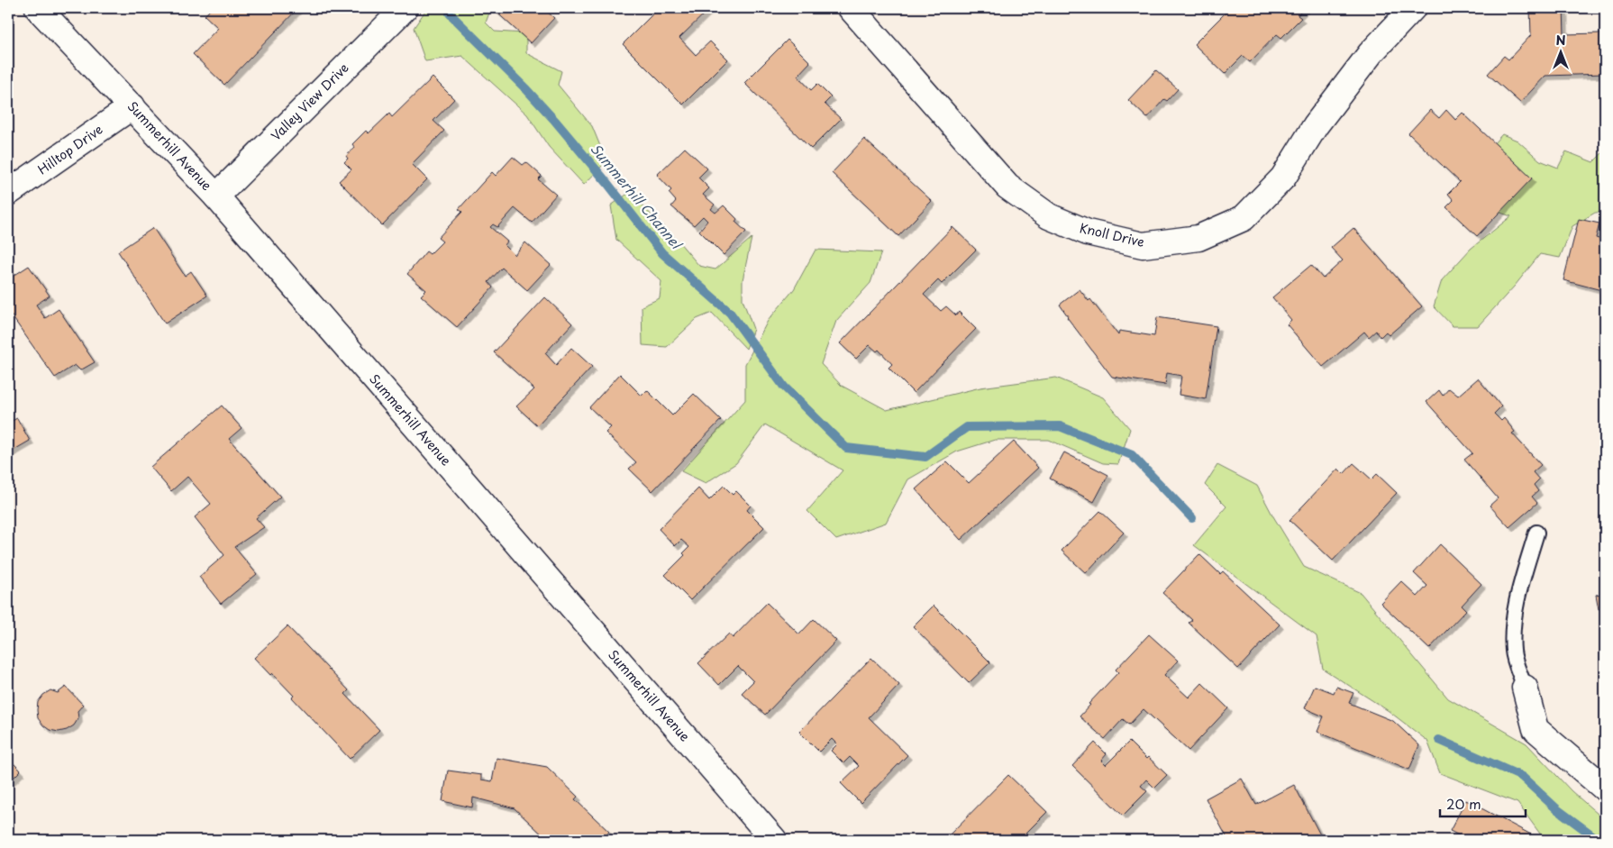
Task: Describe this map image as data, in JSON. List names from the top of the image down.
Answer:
{
  "streets": {
    "street": [
      "Valley View Drive",
      "Summerhill Avenue",
      "Hilltop Drive",
      "Knoll Drive"
    ]
  },
  "crossings": [
    ["Valley View Drive", "Summerhill Avenue"],
    ["Summerhill Avenue", "Hilltop Drive"]
  ],
  "water": ["Summerhill Channel"],
  "scale_bar": "20 m",
  "north": "top"
}
